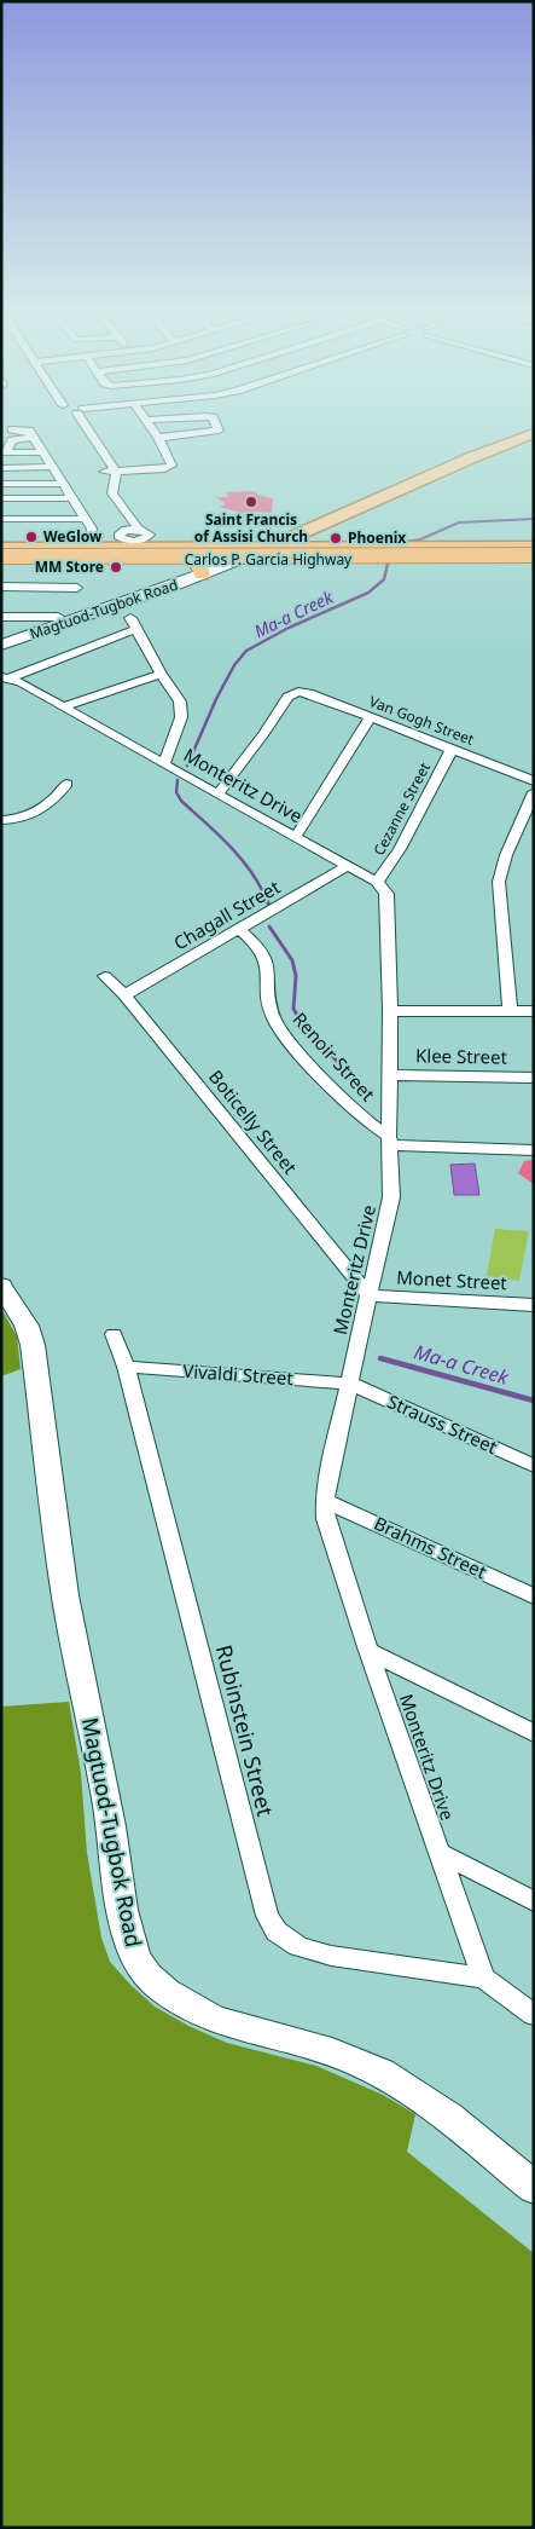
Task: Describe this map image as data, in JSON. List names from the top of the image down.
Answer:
{
  "streets": {
    "highway": ["Carlos P. Garcia Highway"],
    "main road": ["Magtuod-Tugbok Road"],
    "street": [
      "Van Gogh Street",
      "Monteritz Drive",
      "Cezanne Street",
      "Chagall Street",
      "Renoir Street",
      "Klee Street",
      "Boticelly Street",
      "Monet Street",
      "Vivaldi Street",
      "Strauss Street",
      "Brahms Street",
      "Rubinstein Street"
    ]
  },
  "crossings": [
    ["Carlos P. Garcia Highway", "Magtuod-Tugbok Road"],
    ["Van Gogh Street", "Monteritz Drive"],
    ["Van Gogh Street", "Cezanne Street"],
    ["Monteritz Drive", "Cezanne Street"],
    ["Monteritz Drive", "Chagall Street"],
    ["Monteritz Drive", "Renoir Street"],
    ["Monteritz Drive", "Klee Street"],
    ["Monteritz Drive", "Boticelly Street"],
    ["Monteritz Drive", "Monet Street"],
    ["Monteritz Drive", "Vivaldi Street"],
    ["Monteritz Drive", "Strauss Street"],
    ["Monteritz Drive", "Brahms Street"],
    ["Monteritz Drive", "Rubinstein Street"],
    ["Chagall Street", "Renoir Street"],
    ["Chagall Street", "Boticelly Street"],
    ["Boticelly Street", "Monet Street"],
    ["Vivaldi Street", "Strauss Street"],
    ["Vivaldi Street", "Rubinstein Street"]
  ],
  "water": ["Ma-a Creek"],
  "places": [
    "Saint Francis of Assisi Church",
    "WeGlow",
    "Phoenix",
    "MM Store"
  ]
}
